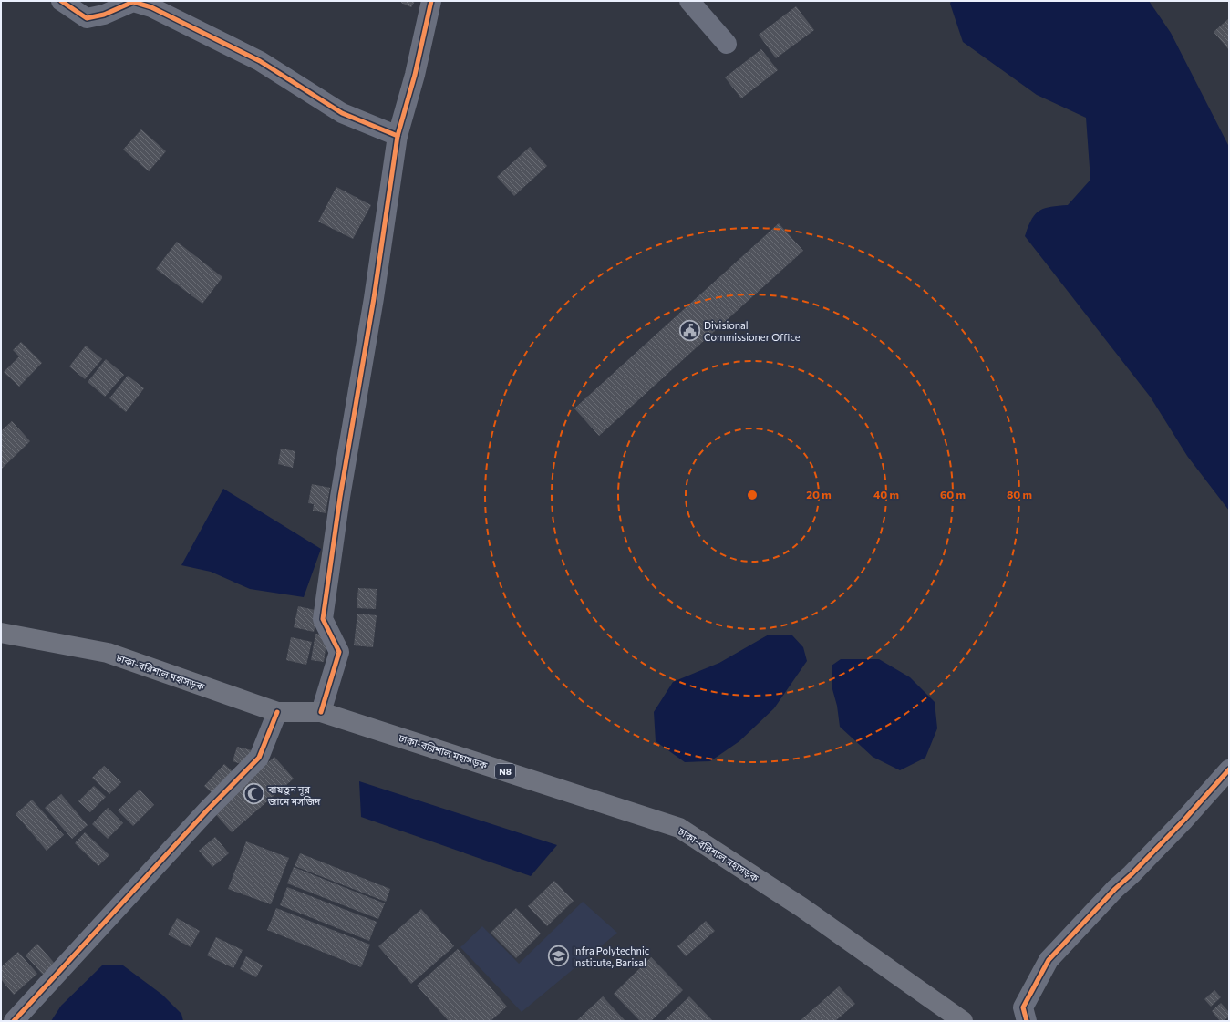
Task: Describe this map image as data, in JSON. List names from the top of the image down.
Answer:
{
  "streets": {
    "highway": ["ঢাকা-বরিশাল মহাসড়ক", "N8"]
  },
  "places": {
    "public building": ["Divisional Commissioner Office"],
    "mosque": ["বায়তুন নূর জামে মসজিদ"],
    "school or university": ["Infra Polytechnic Institute, Barisal"]
  },
  "rings": [
    "20 m",
    "40 m",
    "60 m",
    "80 m"
  ]
}
